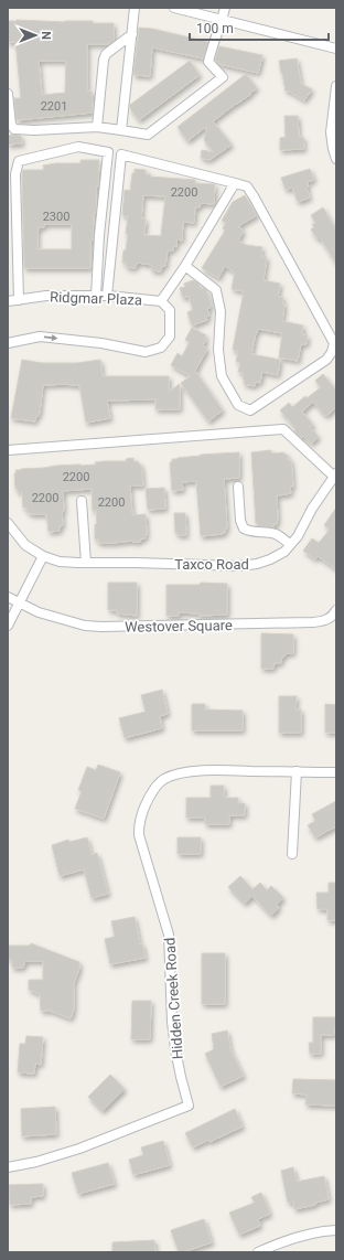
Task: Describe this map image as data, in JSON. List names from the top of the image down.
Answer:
{
  "streets": {
    "street": [
      "Ridgmar Plaza",
      "Taxco Road",
      "Westover Square",
      "Hidden Creek Road"
    ]
  },
  "house_numbers": [
    "2201",
    "2200",
    "2300",
    "2200",
    "2200",
    "2200"
  ],
  "scale_bar": "100 m",
  "north": "right"
}
